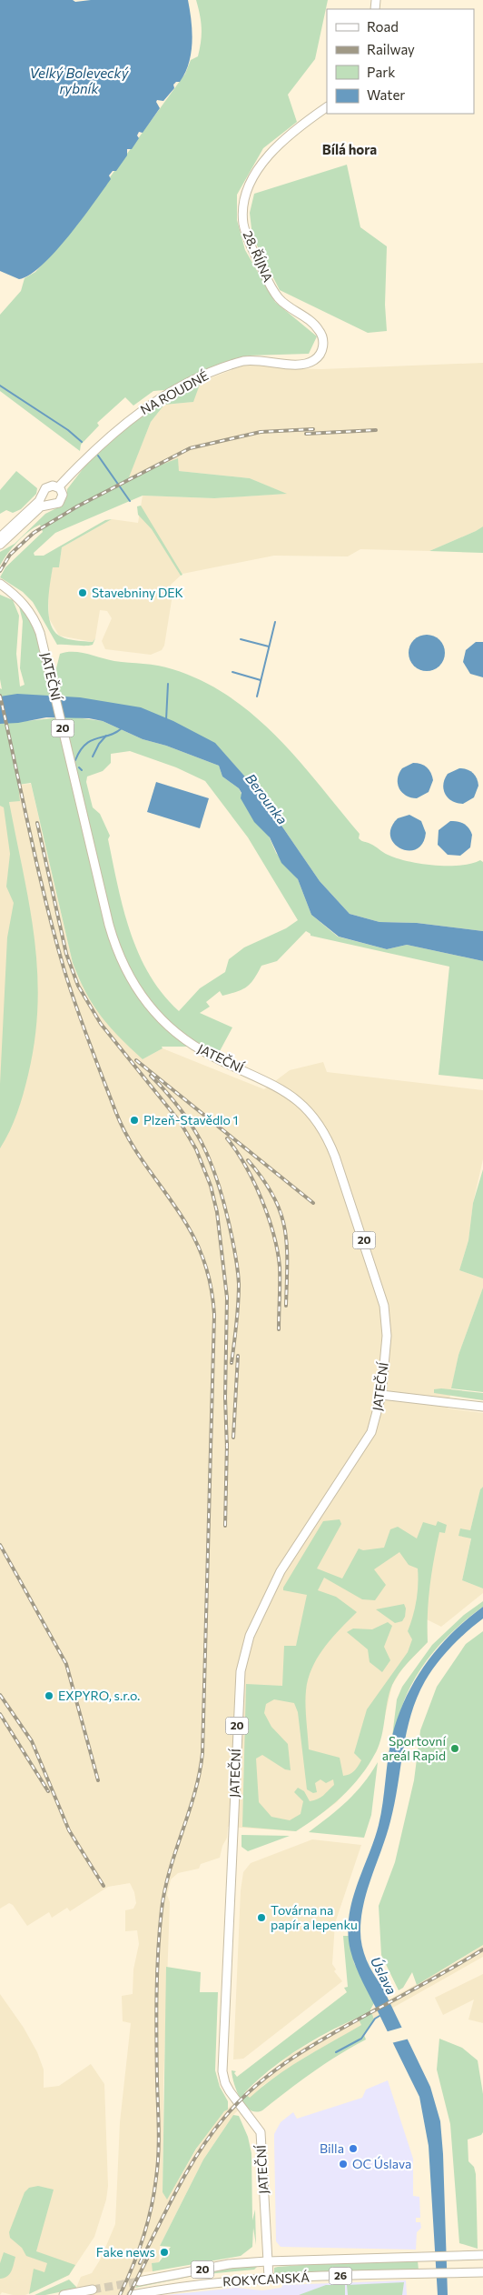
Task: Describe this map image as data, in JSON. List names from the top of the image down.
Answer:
{
  "streets": {
    "main road": [
      "28. ŘÍJNA",
      "NA ROUDNÉ",
      "JATEČNÍ",
      "20",
      "26",
      "ROKYCANSKÁ"
    ]
  },
  "crossings": [
    ["28. ŘÍJNA", "NA ROUDNÉ"],
    ["JATEČNÍ", "ROKYCANSKÁ"]
  ],
  "districts": ["Bílá hora"],
  "water": ["Velký Bolevecký rybník", "Berounka", "Úslava"],
  "places": [
    "Stavebniny DEK",
    "Plzeň-Stavědlo 1",
    "EXPYRO, s.r.o.",
    "Sportovní areál Rapid",
    "Továrna na papír a lepenku",
    "Billa",
    "OC Úslava",
    "Fake news"
  ],
  "legend": [
    "Road",
    "Railway",
    "Park",
    "Water"
  ]
}
